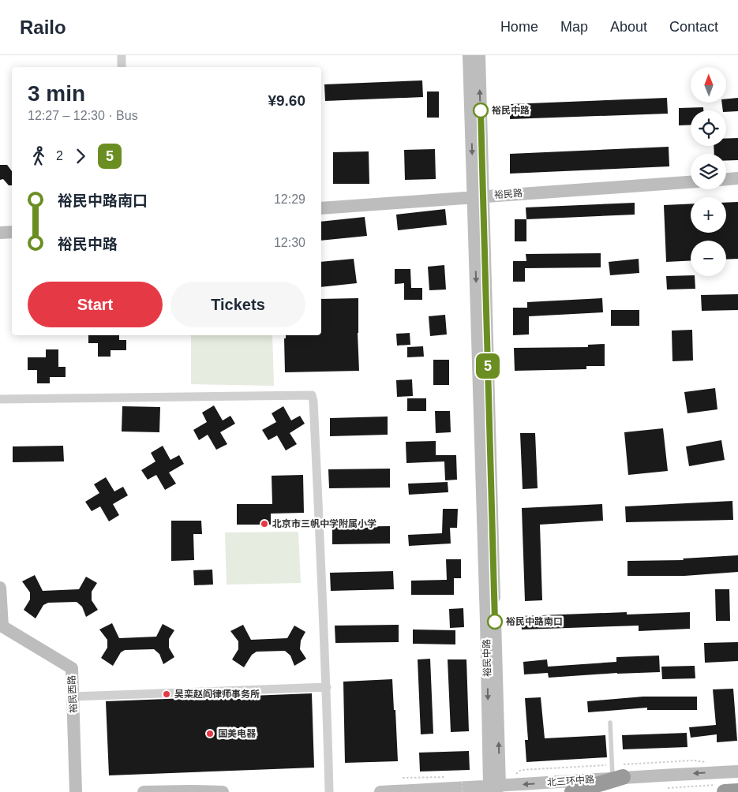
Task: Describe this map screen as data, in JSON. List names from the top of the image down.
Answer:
{
  "streets": {
    "street": [
      "裕民路",
      "裕民中路",
      "裕民西路",
      "北三环中路"
    ]
  },
  "crossings": [
    ["裕民路", "裕民中路"],
    ["裕民中路", "北三环中路"]
  ],
  "one_way": ["北三环中路"],
  "places": [
    "裕民中路",
    "北京市三帆中学附属小学",
    "裕民中路南口",
    "吴栾赵阎律师事务所",
    "国美电器"
  ],
  "lines": ["bus line 5"],
  "north": "top",
  "page": {
    "header": "Railo",
    "nav": [
      "Home",
      "Map",
      "About",
      "Contact"
    ],
    "on_map": "5",
    "map_buttons": ["+", "−"],
    "heading": ["3 min", "12:27 – 12:30 · Bus", "¥9.60"],
    "legs": ["2", "5"],
    "list": [
      {
        "name": "裕民中路南口",
        "value": "12:29"
      },
      {
        "name": "裕民中路",
        "value": "12:30"
      }
    ],
    "buttons": ["Start", "Tickets"]
  }
}
